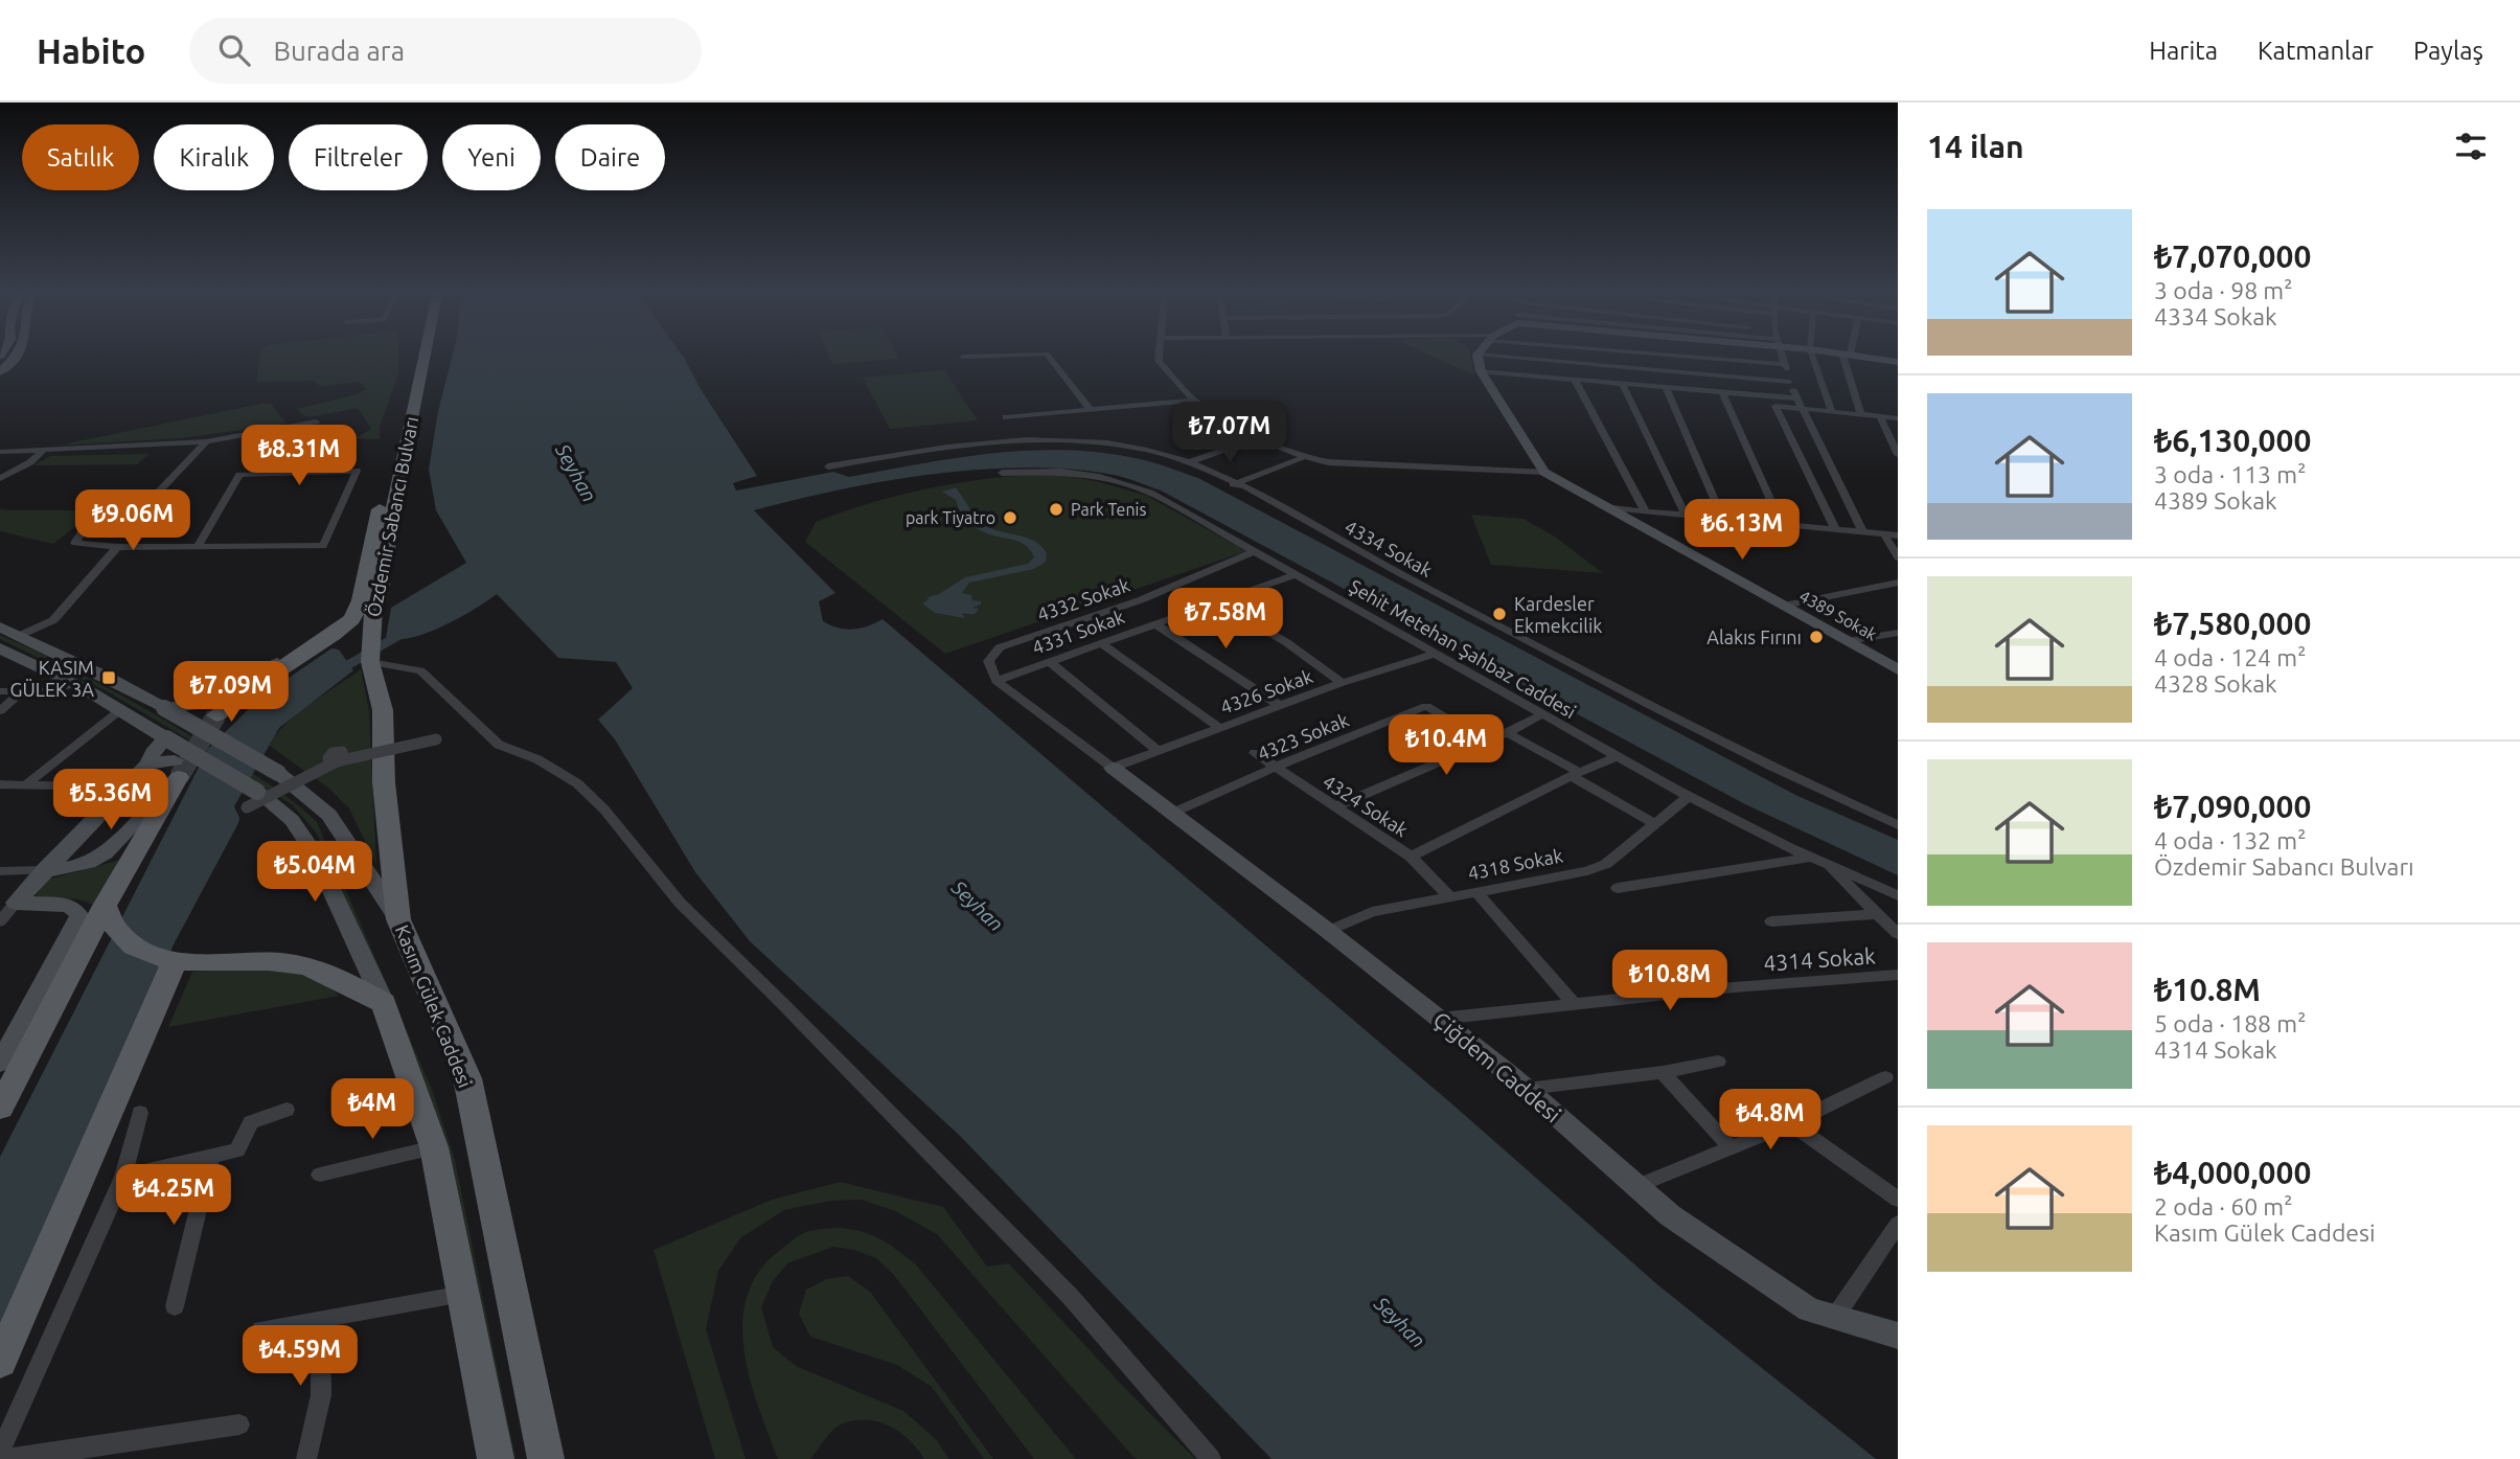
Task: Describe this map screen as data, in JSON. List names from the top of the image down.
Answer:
{
  "streets": {
    "main road": [
      "Özdemir Sabancı Bulvarı",
      "4389 Sokak",
      "Kasım Gülek Caddesi",
      "Çiğdem Caddesi"
    ],
    "street": [
      "4334 Sokak",
      "4332 Sokak",
      "4331 Sokak",
      "Şehit Metehan Şahbaz Caddesi",
      "4326 Sokak",
      "4323 Sokak",
      "4324 Sokak",
      "4318 Sokak",
      "4314 Sokak"
    ]
  },
  "crossings": [
    ["Özdemir Sabancı Bulvarı", "Kasım Gülek Caddesi"],
    ["4332 Sokak", "4331 Sokak"],
    ["4332 Sokak", "Şehit Metehan Şahbaz Caddesi"],
    ["4331 Sokak", "Şehit Metehan Şahbaz Caddesi"],
    ["Şehit Metehan Şahbaz Caddesi", "4326 Sokak"],
    ["Şehit Metehan Şahbaz Caddesi", "4318 Sokak"],
    ["4326 Sokak", "Çiğdem Caddesi"],
    ["4323 Sokak", "4324 Sokak"],
    ["4323 Sokak", "Çiğdem Caddesi"],
    ["4324 Sokak", "4318 Sokak"],
    ["4318 Sokak", "Çiğdem Caddesi"],
    ["4314 Sokak", "Çiğdem Caddesi"]
  ],
  "water": ["Seyhan"],
  "places": {
    "other": [
      "Park Tenis",
      "park Tiyatro",
      "Kardesler Ekmekcilik",
      "Alakıs Fırını"
    ],
    "transit": ["KASIM GÜLEK 3A"]
  },
  "page": {
    "header": "Habito",
    "search": "Burada ara",
    "nav": ["Harita", "Katmanlar", "Paylaş"],
    "heading": "14 ilan",
    "chip": [
      "Satılık",
      "Kiralık",
      "Filtreler",
      "Yeni",
      "Daire"
    ],
    "list": [
      {
        "name": "₺7,070,000",
        "note": "3 oda · 98 m² · 4334 Sokak"
      },
      {
        "name": "₺6,130,000",
        "note": "3 oda · 113 m² · 4389 Sokak"
      },
      {
        "name": "₺7,580,000",
        "note": "4 oda · 124 m² · 4328 Sokak"
      },
      {
        "name": "₺7,090,000",
        "note": "4 oda · 132 m² · Özdemir Sabancı Bulvarı"
      },
      {
        "name": "₺10.8M",
        "note": "5 oda · 188 m² · 4314 Sokak"
      },
      {
        "name": "₺4,000,000",
        "note": "2 oda · 60 m² · Kasım Gülek Caddesi"
      }
    ],
    "price": [
      "₺7.07M",
      "₺8.31M",
      "₺9.06M",
      "₺6.13M",
      "₺7.58M",
      "₺7.09M",
      "₺10.4M",
      "₺5.36M",
      "₺5.04M",
      "₺10.8M",
      "₺4M",
      "₺4.8M",
      "₺4.25M",
      "₺4.59M"
    ]
  }
}
